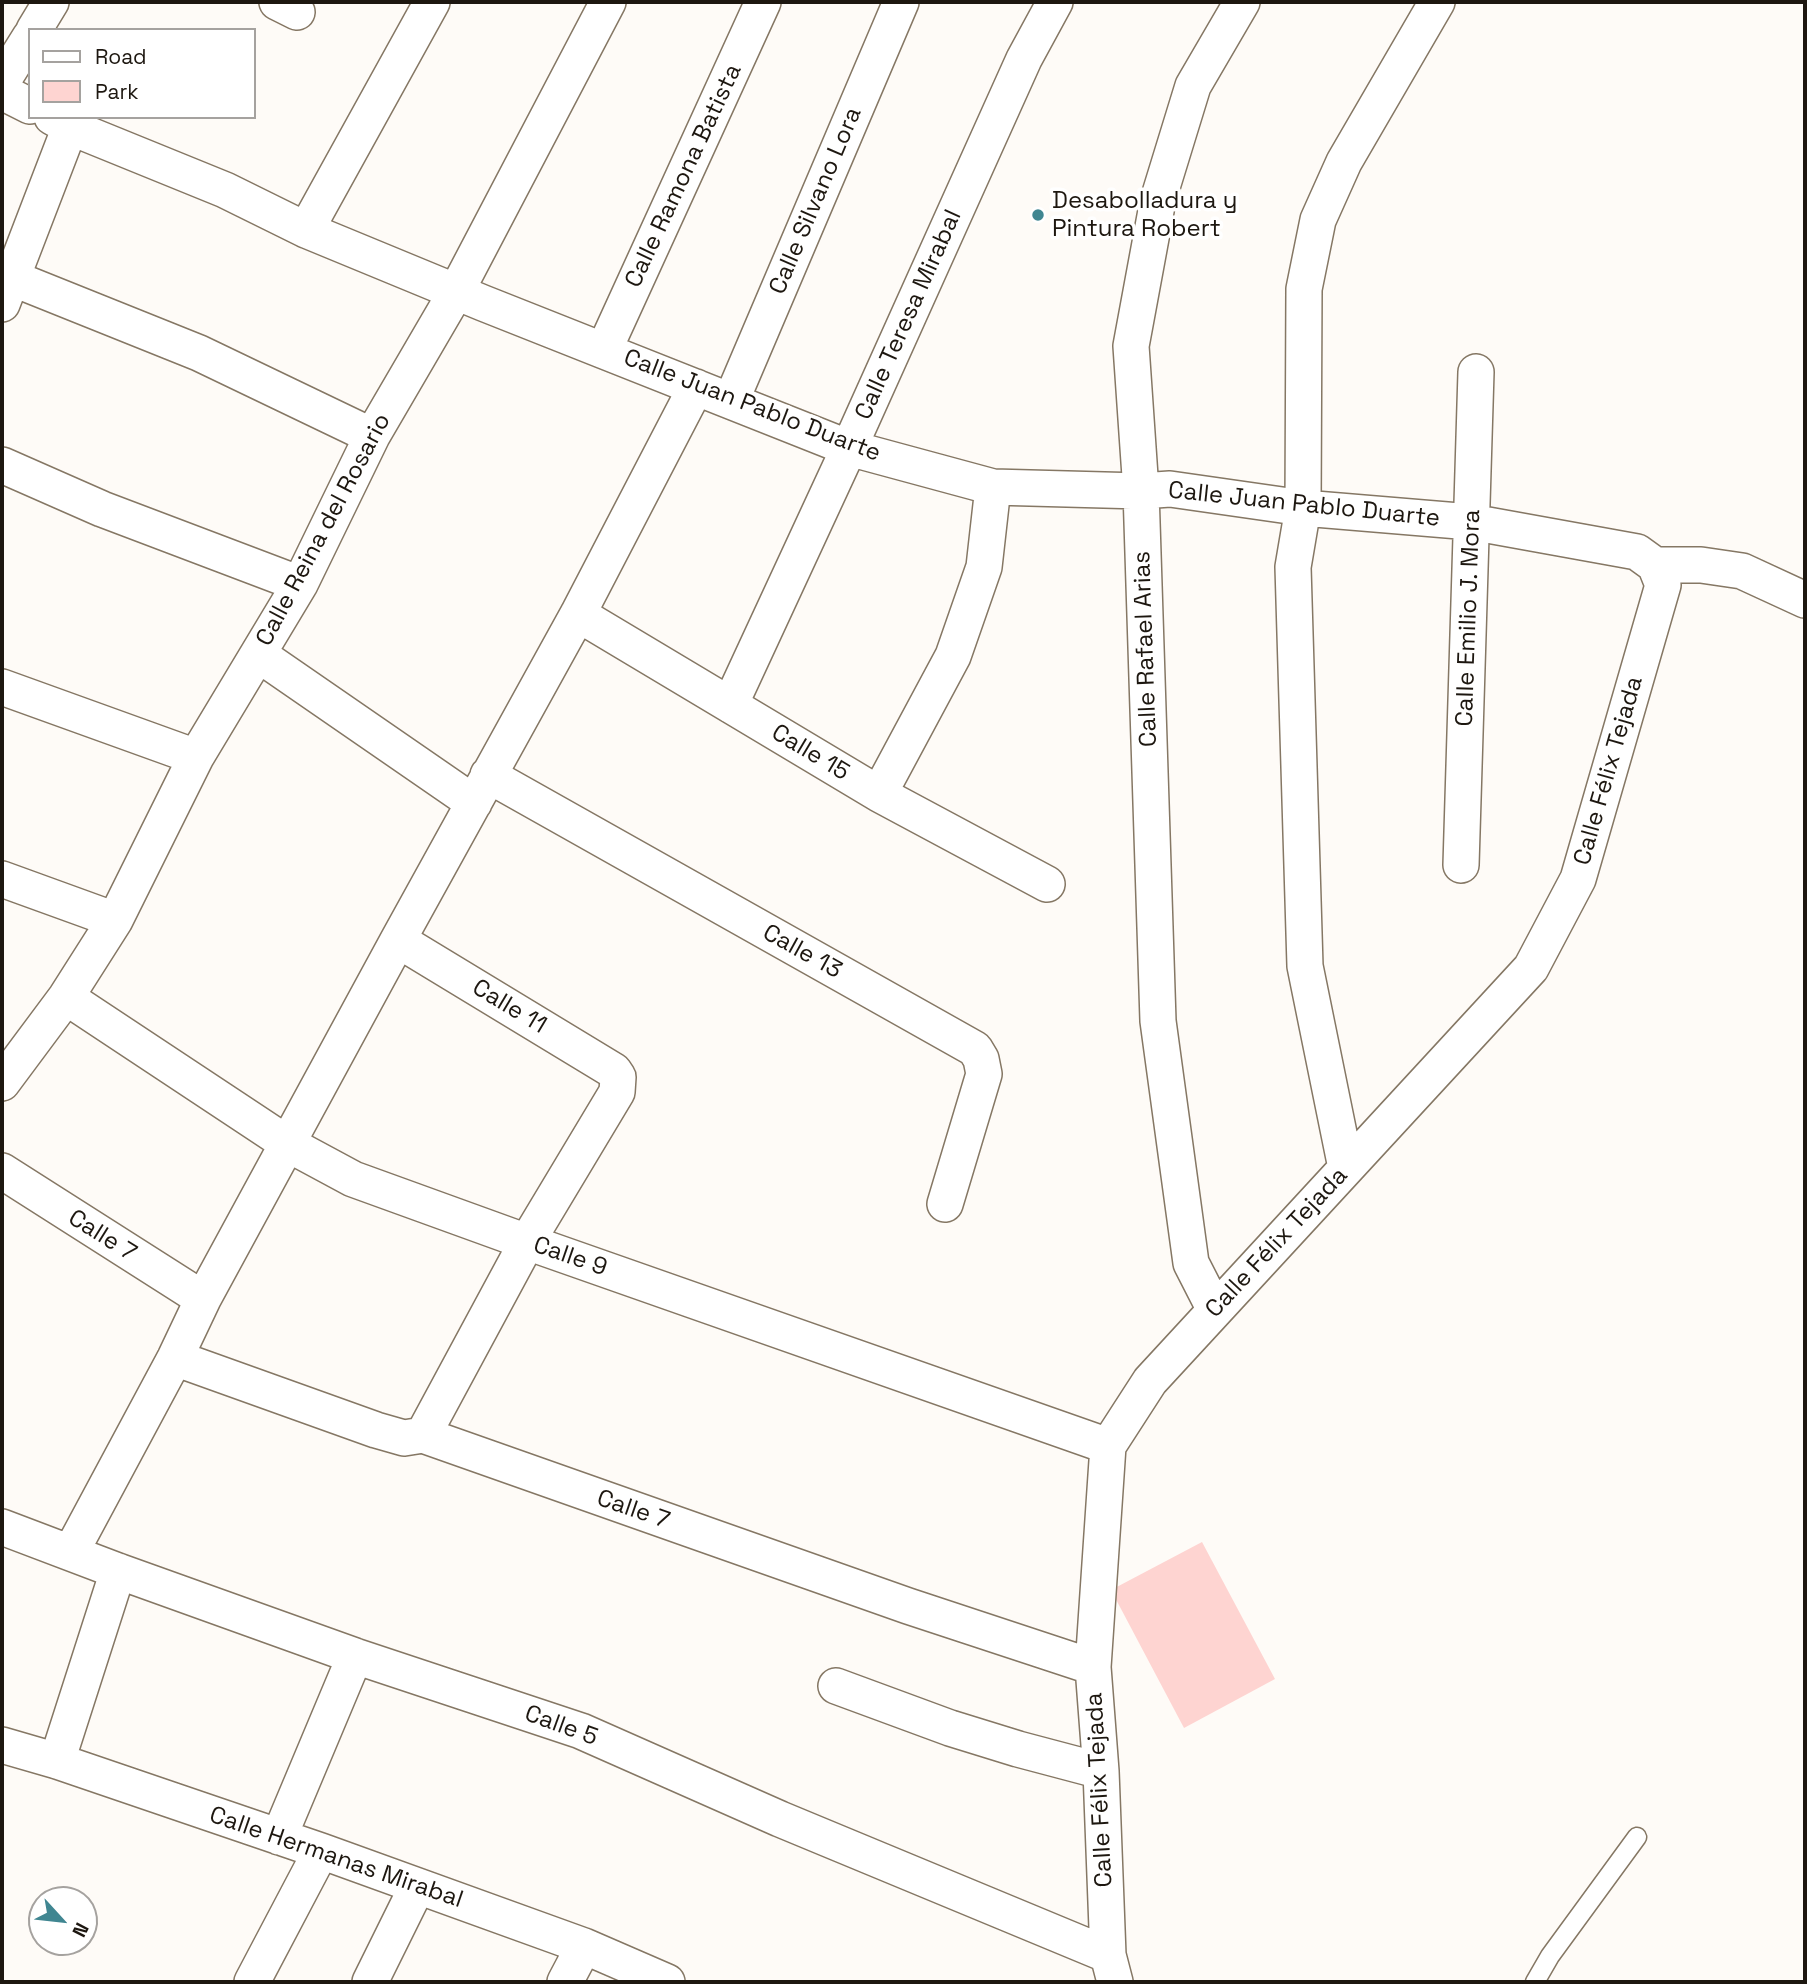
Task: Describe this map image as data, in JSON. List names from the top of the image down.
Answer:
{
  "streets": {
    "street": [
      "Calle Ramona Batista",
      "Calle Silvano Lora",
      "Calle Teresa Mirabal",
      "Calle Juan Pablo Duarte",
      "Calle Reina del Rosario",
      "Calle Emilio J. Mora",
      "Calle Rafael Arias",
      "Calle 15",
      "Calle Félix Tejada",
      "Calle 13",
      "Calle 11",
      "Calle 7",
      "Calle 9",
      "Calle 5",
      "Calle Hermanas Mirabal"
    ]
  },
  "crossings": [
    ["Calle Ramona Batista", "Calle Juan Pablo Duarte"],
    ["Calle Silvano Lora", "Calle Juan Pablo Duarte"],
    ["Calle Teresa Mirabal", "Calle Juan Pablo Duarte"],
    ["Calle Teresa Mirabal", "Calle 15"],
    ["Calle Juan Pablo Duarte", "Calle Reina del Rosario"],
    ["Calle Juan Pablo Duarte", "Calle Emilio J. Mora"],
    ["Calle Juan Pablo Duarte", "Calle Rafael Arias"],
    ["Calle Juan Pablo Duarte", "Calle Félix Tejada"],
    ["Calle Reina del Rosario", "Calle 13"],
    ["Calle Reina del Rosario", "Calle 9"],
    ["Calle Rafael Arias", "Calle Félix Tejada"],
    ["Calle Félix Tejada", "Calle 7"],
    ["Calle Félix Tejada", "Calle 9"],
    ["Calle Félix Tejada", "Calle 5"],
    ["Calle 11", "Calle 9"]
  ],
  "places": ["Desabolladura y Pintura Robert"],
  "legend": ["Road", "Park"],
  "north": "bottom right"
}
